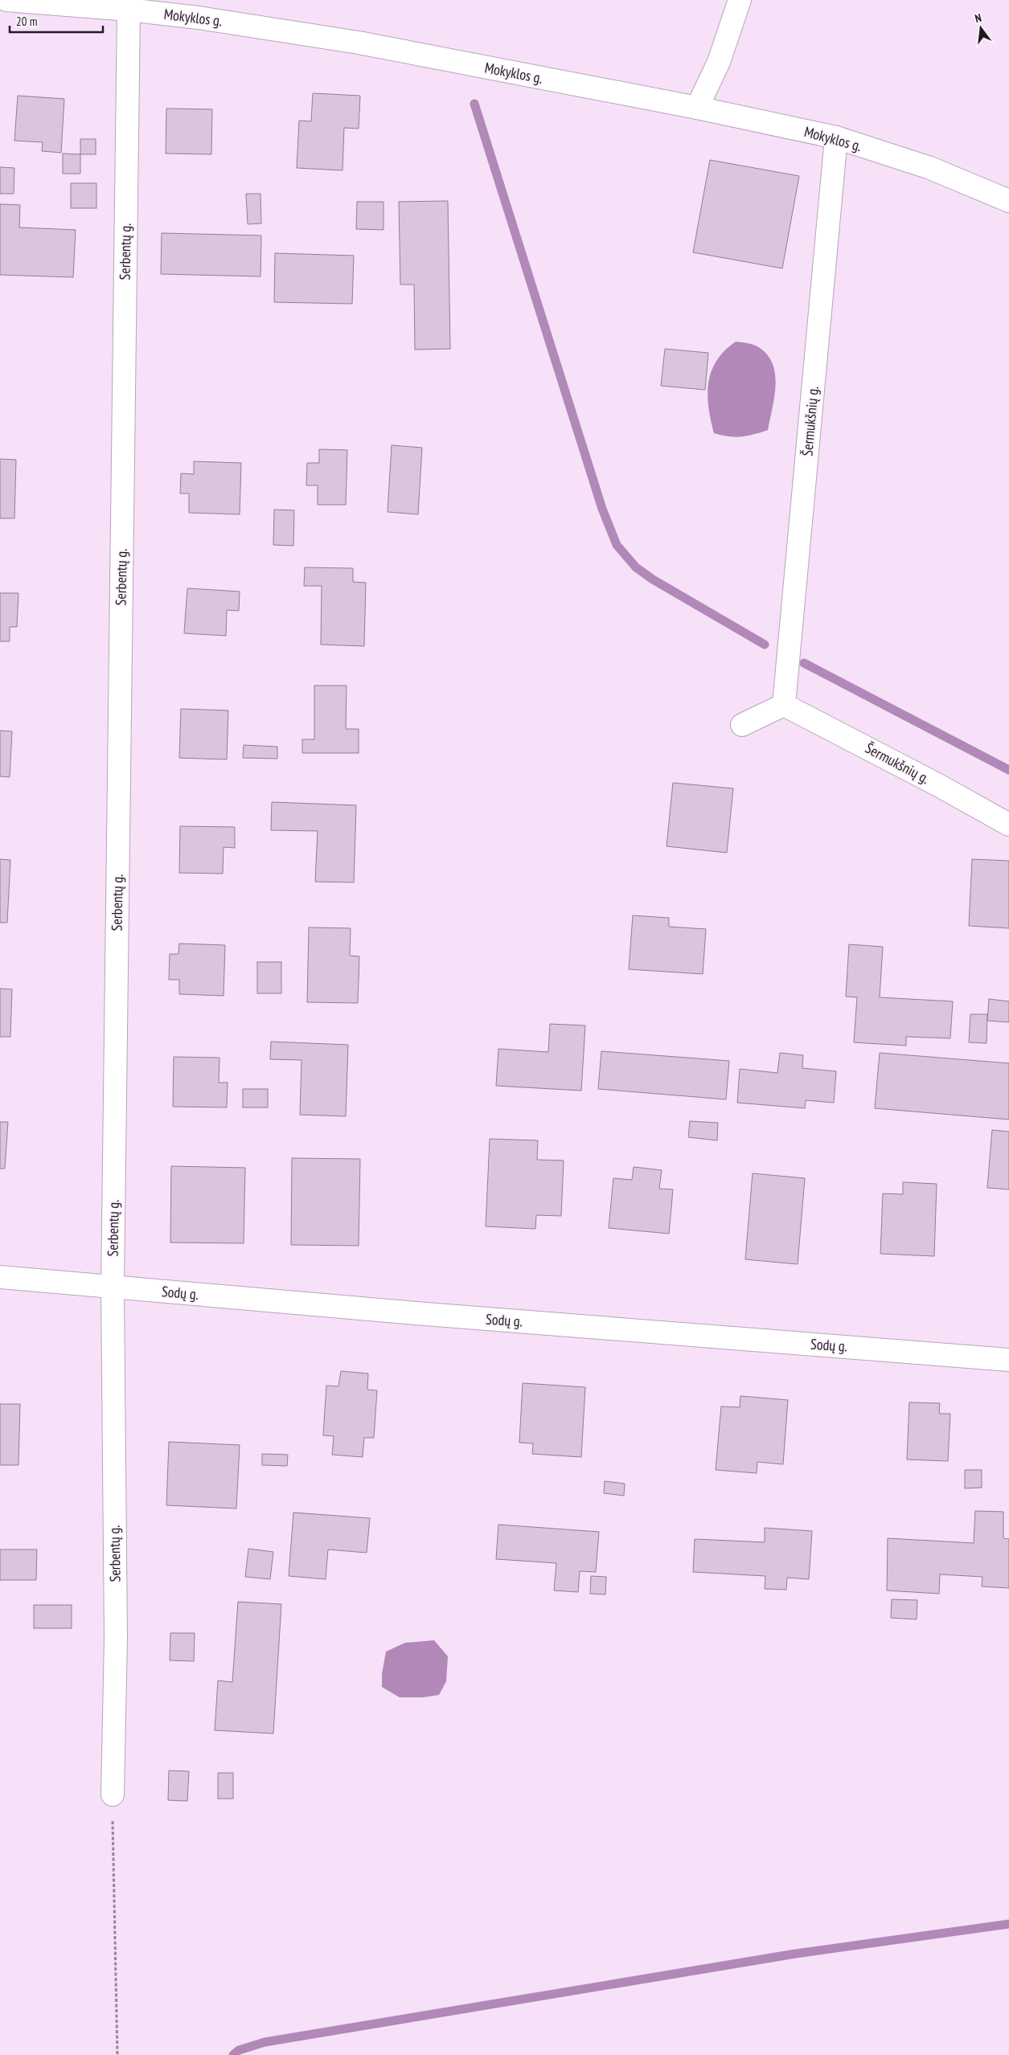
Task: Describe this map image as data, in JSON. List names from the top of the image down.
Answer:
{
  "streets": {
    "street": [
      "Mokyklos g.",
      "Serbentų g.",
      "Šermukšnių g.",
      "Sodų g."
    ]
  },
  "crossings": [
    ["Mokyklos g.", "Serbentų g."],
    ["Mokyklos g.", "Šermukšnių g."],
    ["Serbentų g.", "Sodų g."]
  ],
  "scale_bar": "20 m",
  "north": "top"
}
